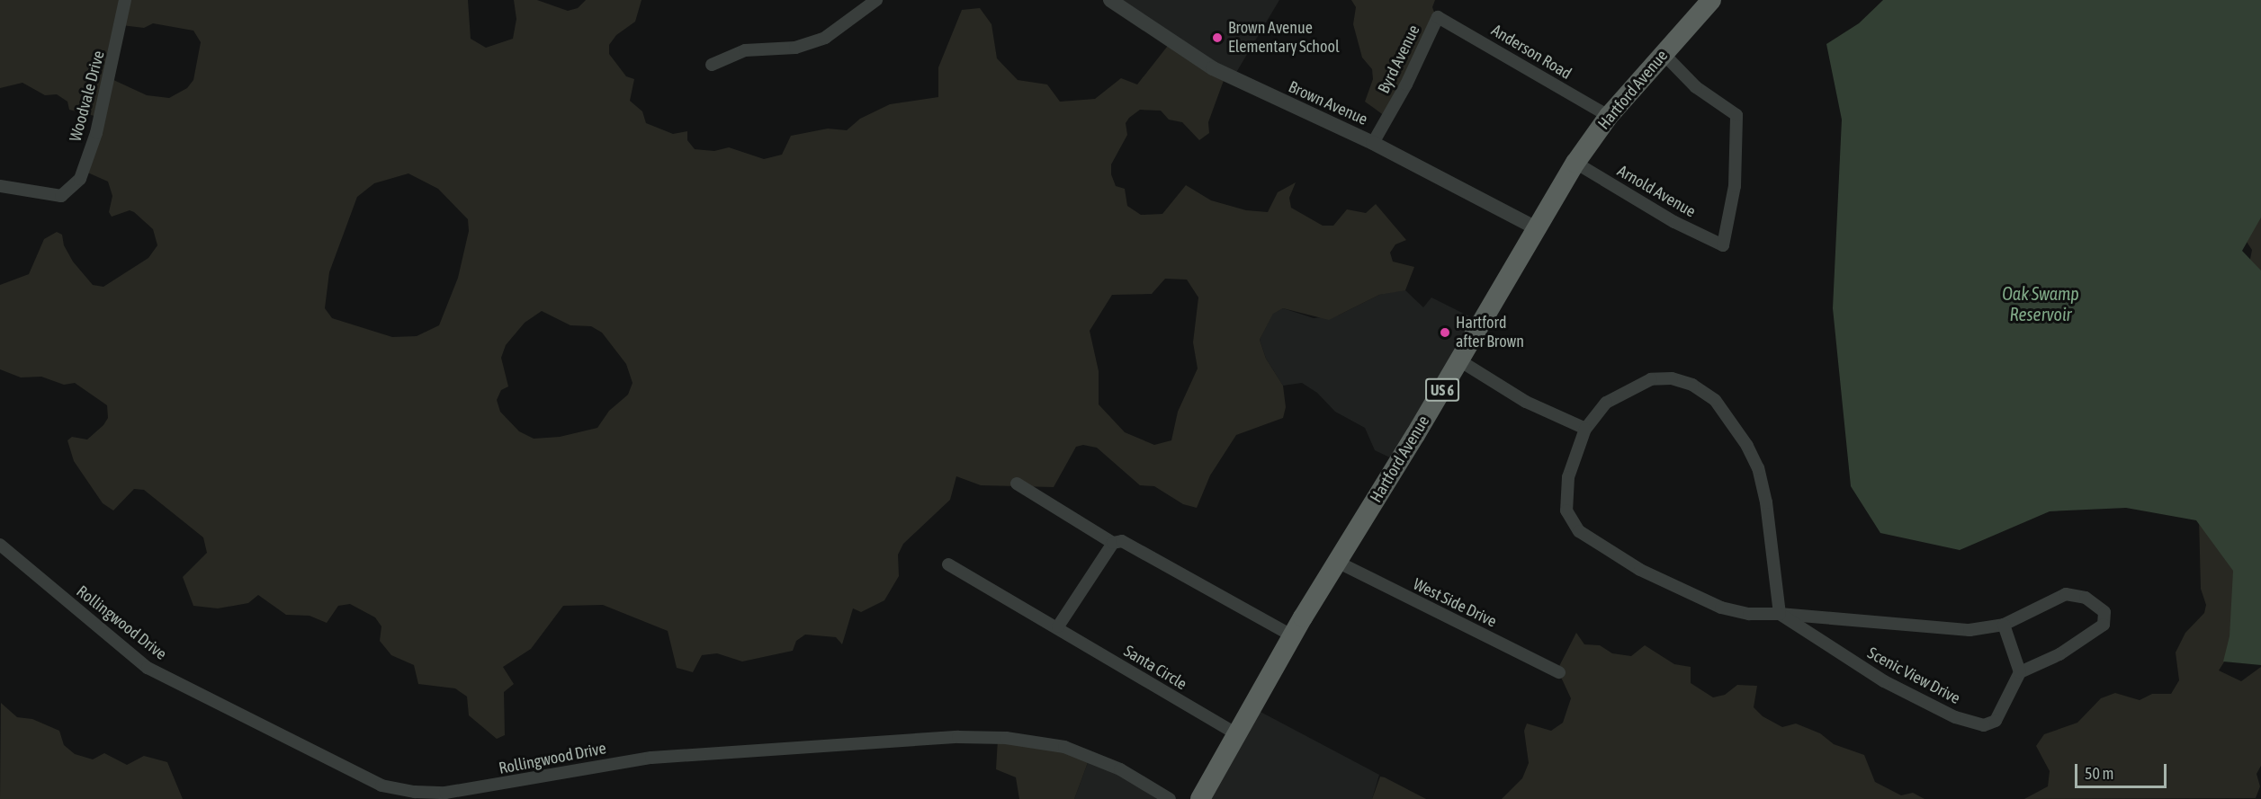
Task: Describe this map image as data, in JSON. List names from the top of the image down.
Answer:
{
  "streets": {
    "highway": ["Hartford Avenue", "US 6"],
    "street": [
      "Anderson Road",
      "Byrd Avenue",
      "Woodvale Drive",
      "Brown Avenue",
      "Arnold Avenue",
      "West Side Drive",
      "Rollingwood Drive",
      "Santa Circle",
      "Scenic View Drive"
    ]
  },
  "crossings": [
    ["Anderson Road", "Byrd Avenue"],
    ["Anderson Road", "Hartford Avenue"],
    ["Byrd Avenue", "Brown Avenue"],
    ["Hartford Avenue", "Brown Avenue"],
    ["Hartford Avenue", "Arnold Avenue"],
    ["Hartford Avenue", "West Side Drive"],
    ["Hartford Avenue", "Santa Circle"]
  ],
  "water": ["Oak Swamp Reservoir"],
  "places": ["Brown Avenue Elementary School", "Hartford after Brown"],
  "scale_bar": "50 m"
}
